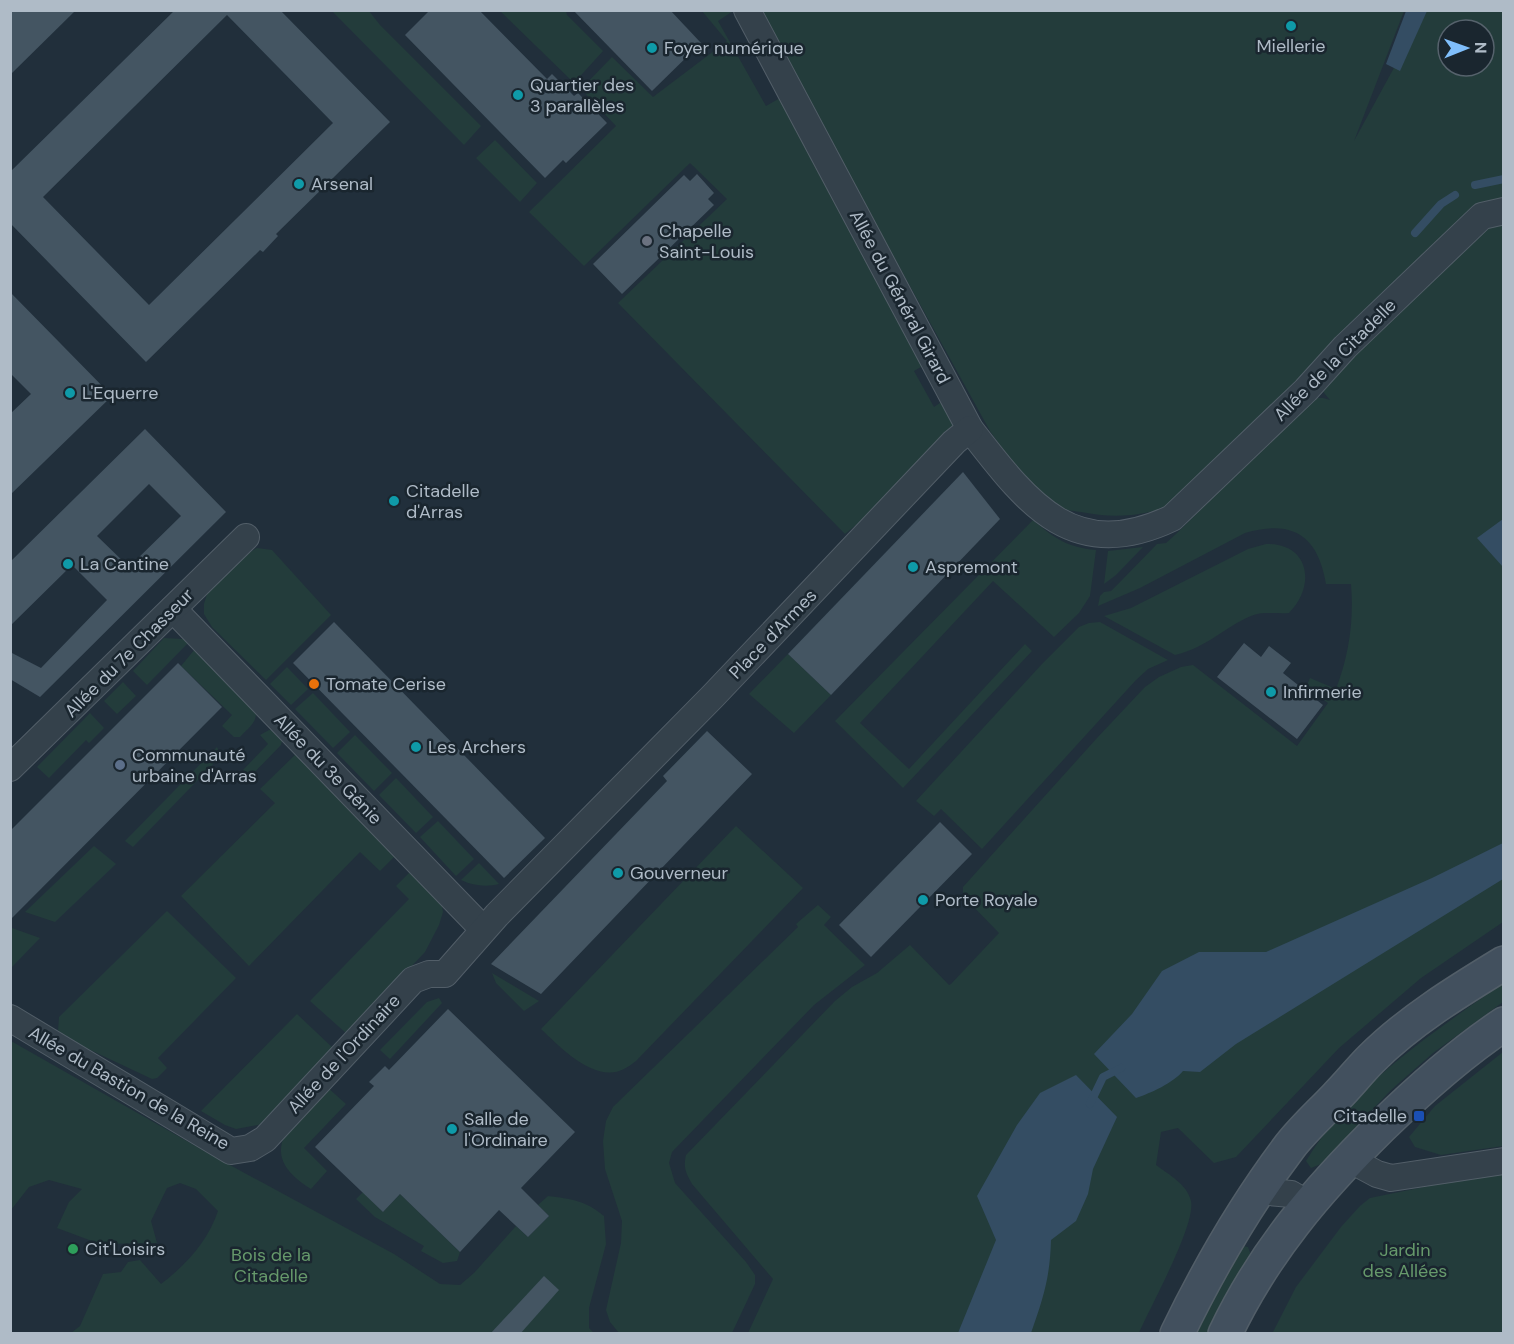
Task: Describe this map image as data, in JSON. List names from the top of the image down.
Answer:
{
  "streets": {
    "street": [
      "Allée du Général Girard",
      "Allée de la Citadelle",
      "Place d'Armes",
      "Allée du 7e Chasseur",
      "Allée du 3e Génie",
      "Allée de l'Ordinaire",
      "Allée du Bastion de la Reine"
    ]
  },
  "crossings": [
    ["Allée du Général Girard", "Allée de la Citadelle"],
    ["Allée du Général Girard", "Place d'Armes"],
    ["Place d'Armes", "Allée du 3e Génie"],
    ["Place d'Armes", "Allée de l'Ordinaire"],
    ["Allée du 7e Chasseur", "Allée du 3e Génie"],
    ["Allée de l'Ordinaire", "Allée du Bastion de la Reine"]
  ],
  "parks": ["Jardin des Allées", "Bois de la Citadelle"],
  "places": {
    "other": [
      "Miellerie",
      "Foyer numérique",
      "Quartier des 3 parallèles",
      "Arsenal",
      "Chapelle Saint-Louis",
      "L'Equerre",
      "Citadelle d'Arras",
      "La Cantine",
      "Aspremont",
      "Tomate Cerise",
      "Infirmerie",
      "Les Archers",
      "Communauté urbaine d'Arras",
      "Gouverneur",
      "Porte Royale",
      "Salle de l'Ordinaire",
      "Cit'Loisirs"
    ],
    "transit": ["Citadelle"]
  },
  "north": "right"
}
